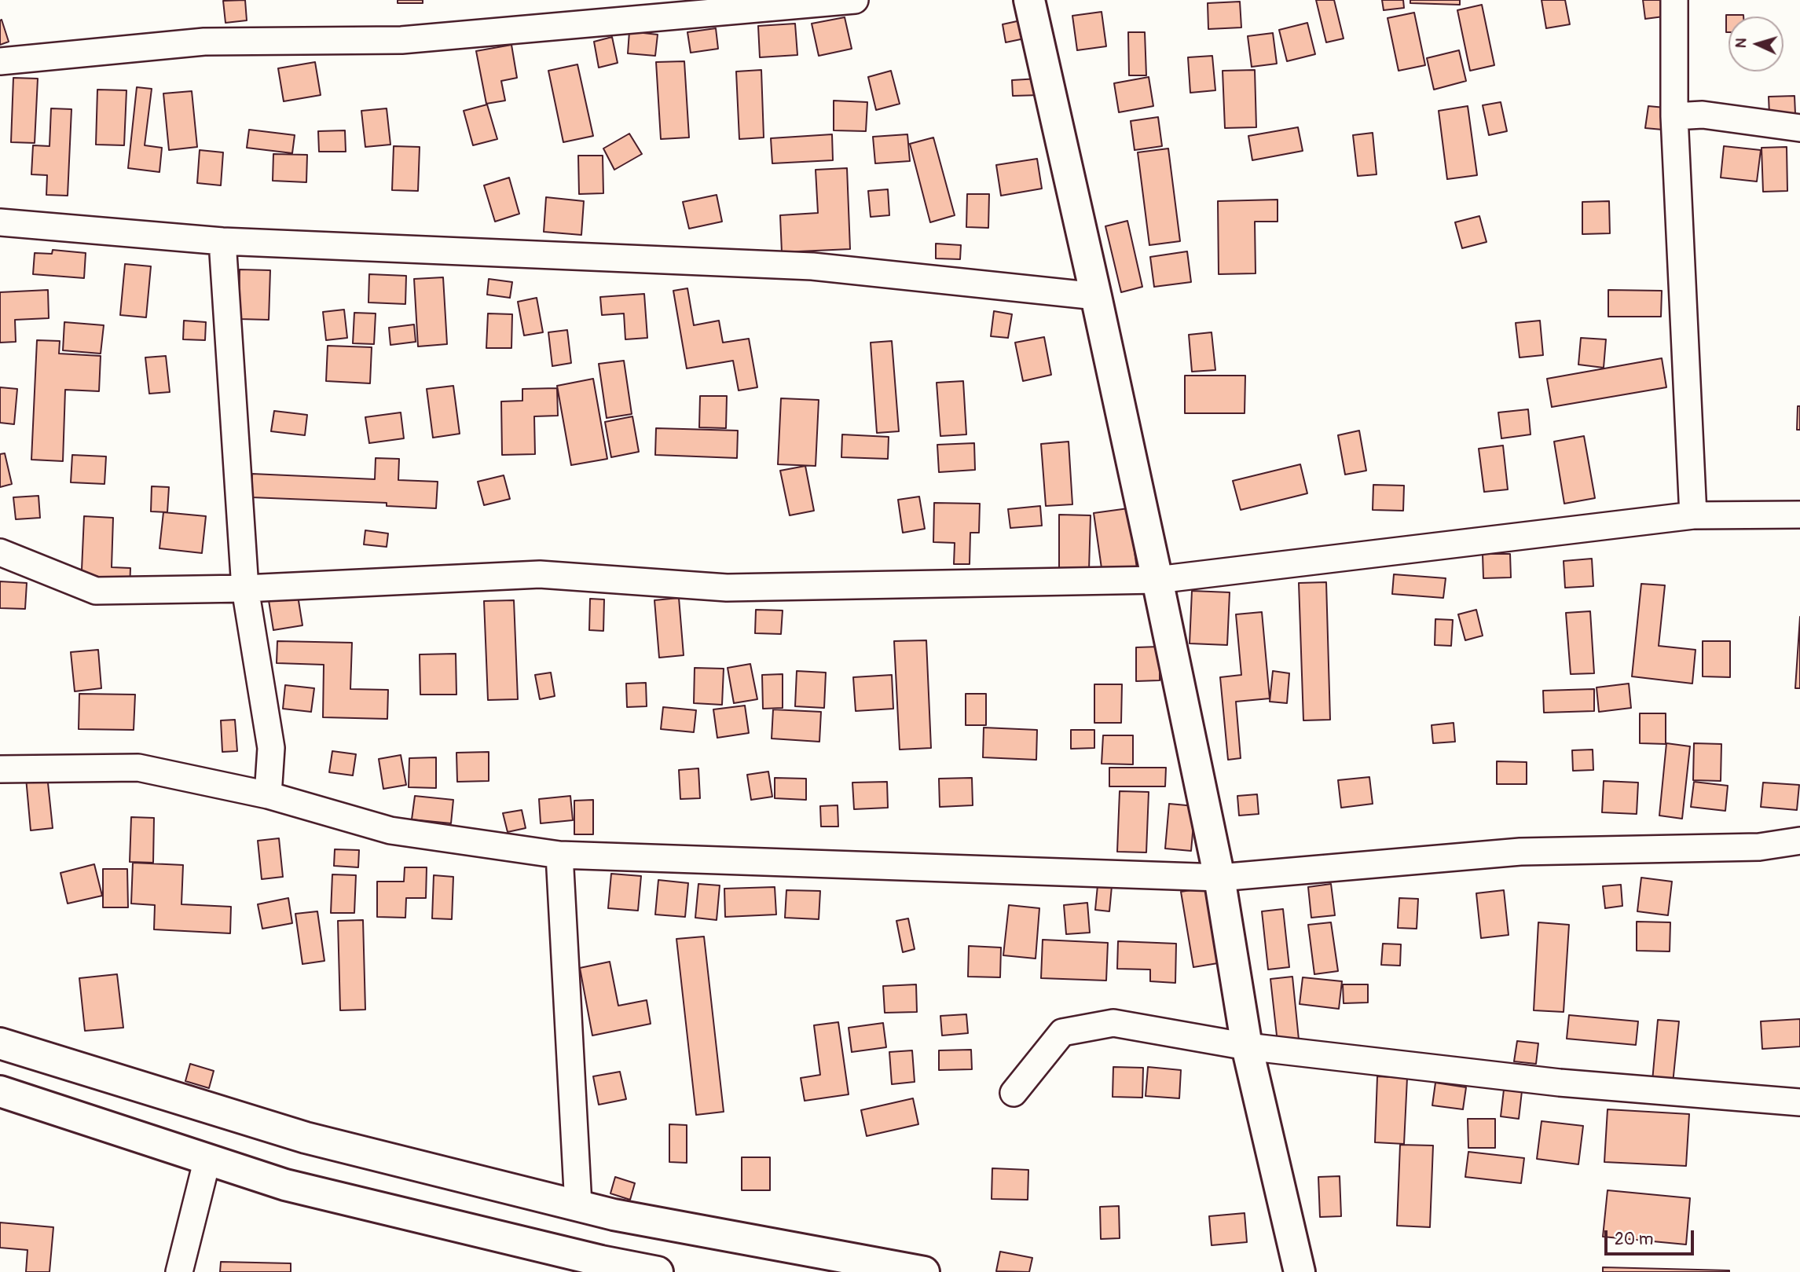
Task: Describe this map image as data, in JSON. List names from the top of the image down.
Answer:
{
  "scale_bar": "20 m",
  "north": "left"
}
